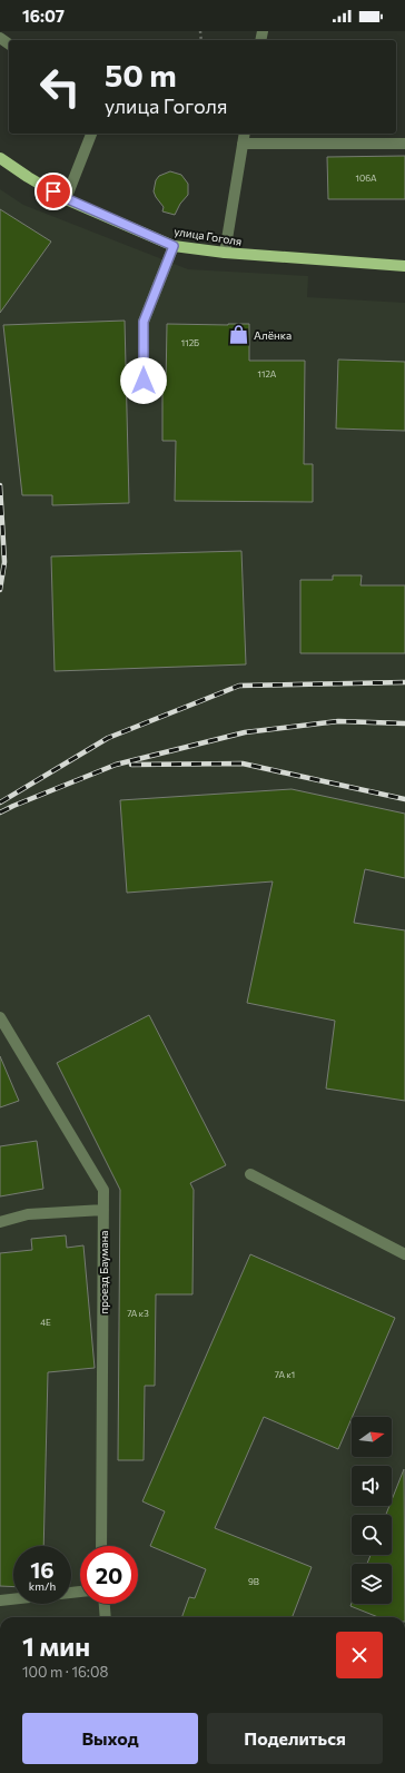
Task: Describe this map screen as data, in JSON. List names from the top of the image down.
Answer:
{
  "streets": {
    "main road": ["улица Гоголя"],
    "street": ["проезд Баумана"]
  },
  "places": {
    "shop": ["Алёнка"]
  },
  "house_numbers": [
    "106А",
    "112Б",
    "112А",
    "7А к3",
    "4E",
    "7А к1",
    "9В"
  ],
  "north": "right",
  "page": {
    "status": "16:07",
    "turn": ["50 m", "улица Гоголя"],
    "speed": "16 km/h",
    "limit": "20",
    "heading": ["1 мин", "100 m · 16:08"],
    "buttons": ["Выход", "Поделиться"]
  }
}
